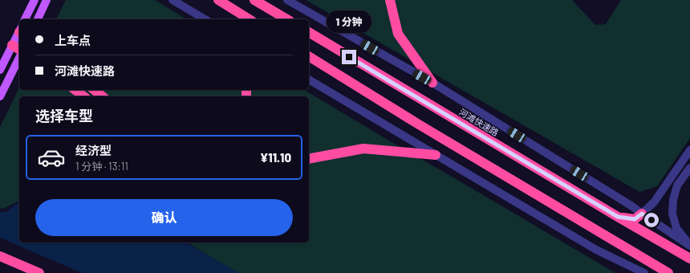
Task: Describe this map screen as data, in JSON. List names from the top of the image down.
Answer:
{
  "streets": {
    "highway": ["河滩快速路"]
  },
  "page": {
    "bubble": "1 分钟",
    "banner": ["上车点", "河滩快速路"],
    "heading": "选择车型",
    "list": [
      {
        "name": "经济型",
        "note": "1 分钟 · 13:11",
        "value": "¥11.10"
      }
    ],
    "buttons": "确认"
  }
}
